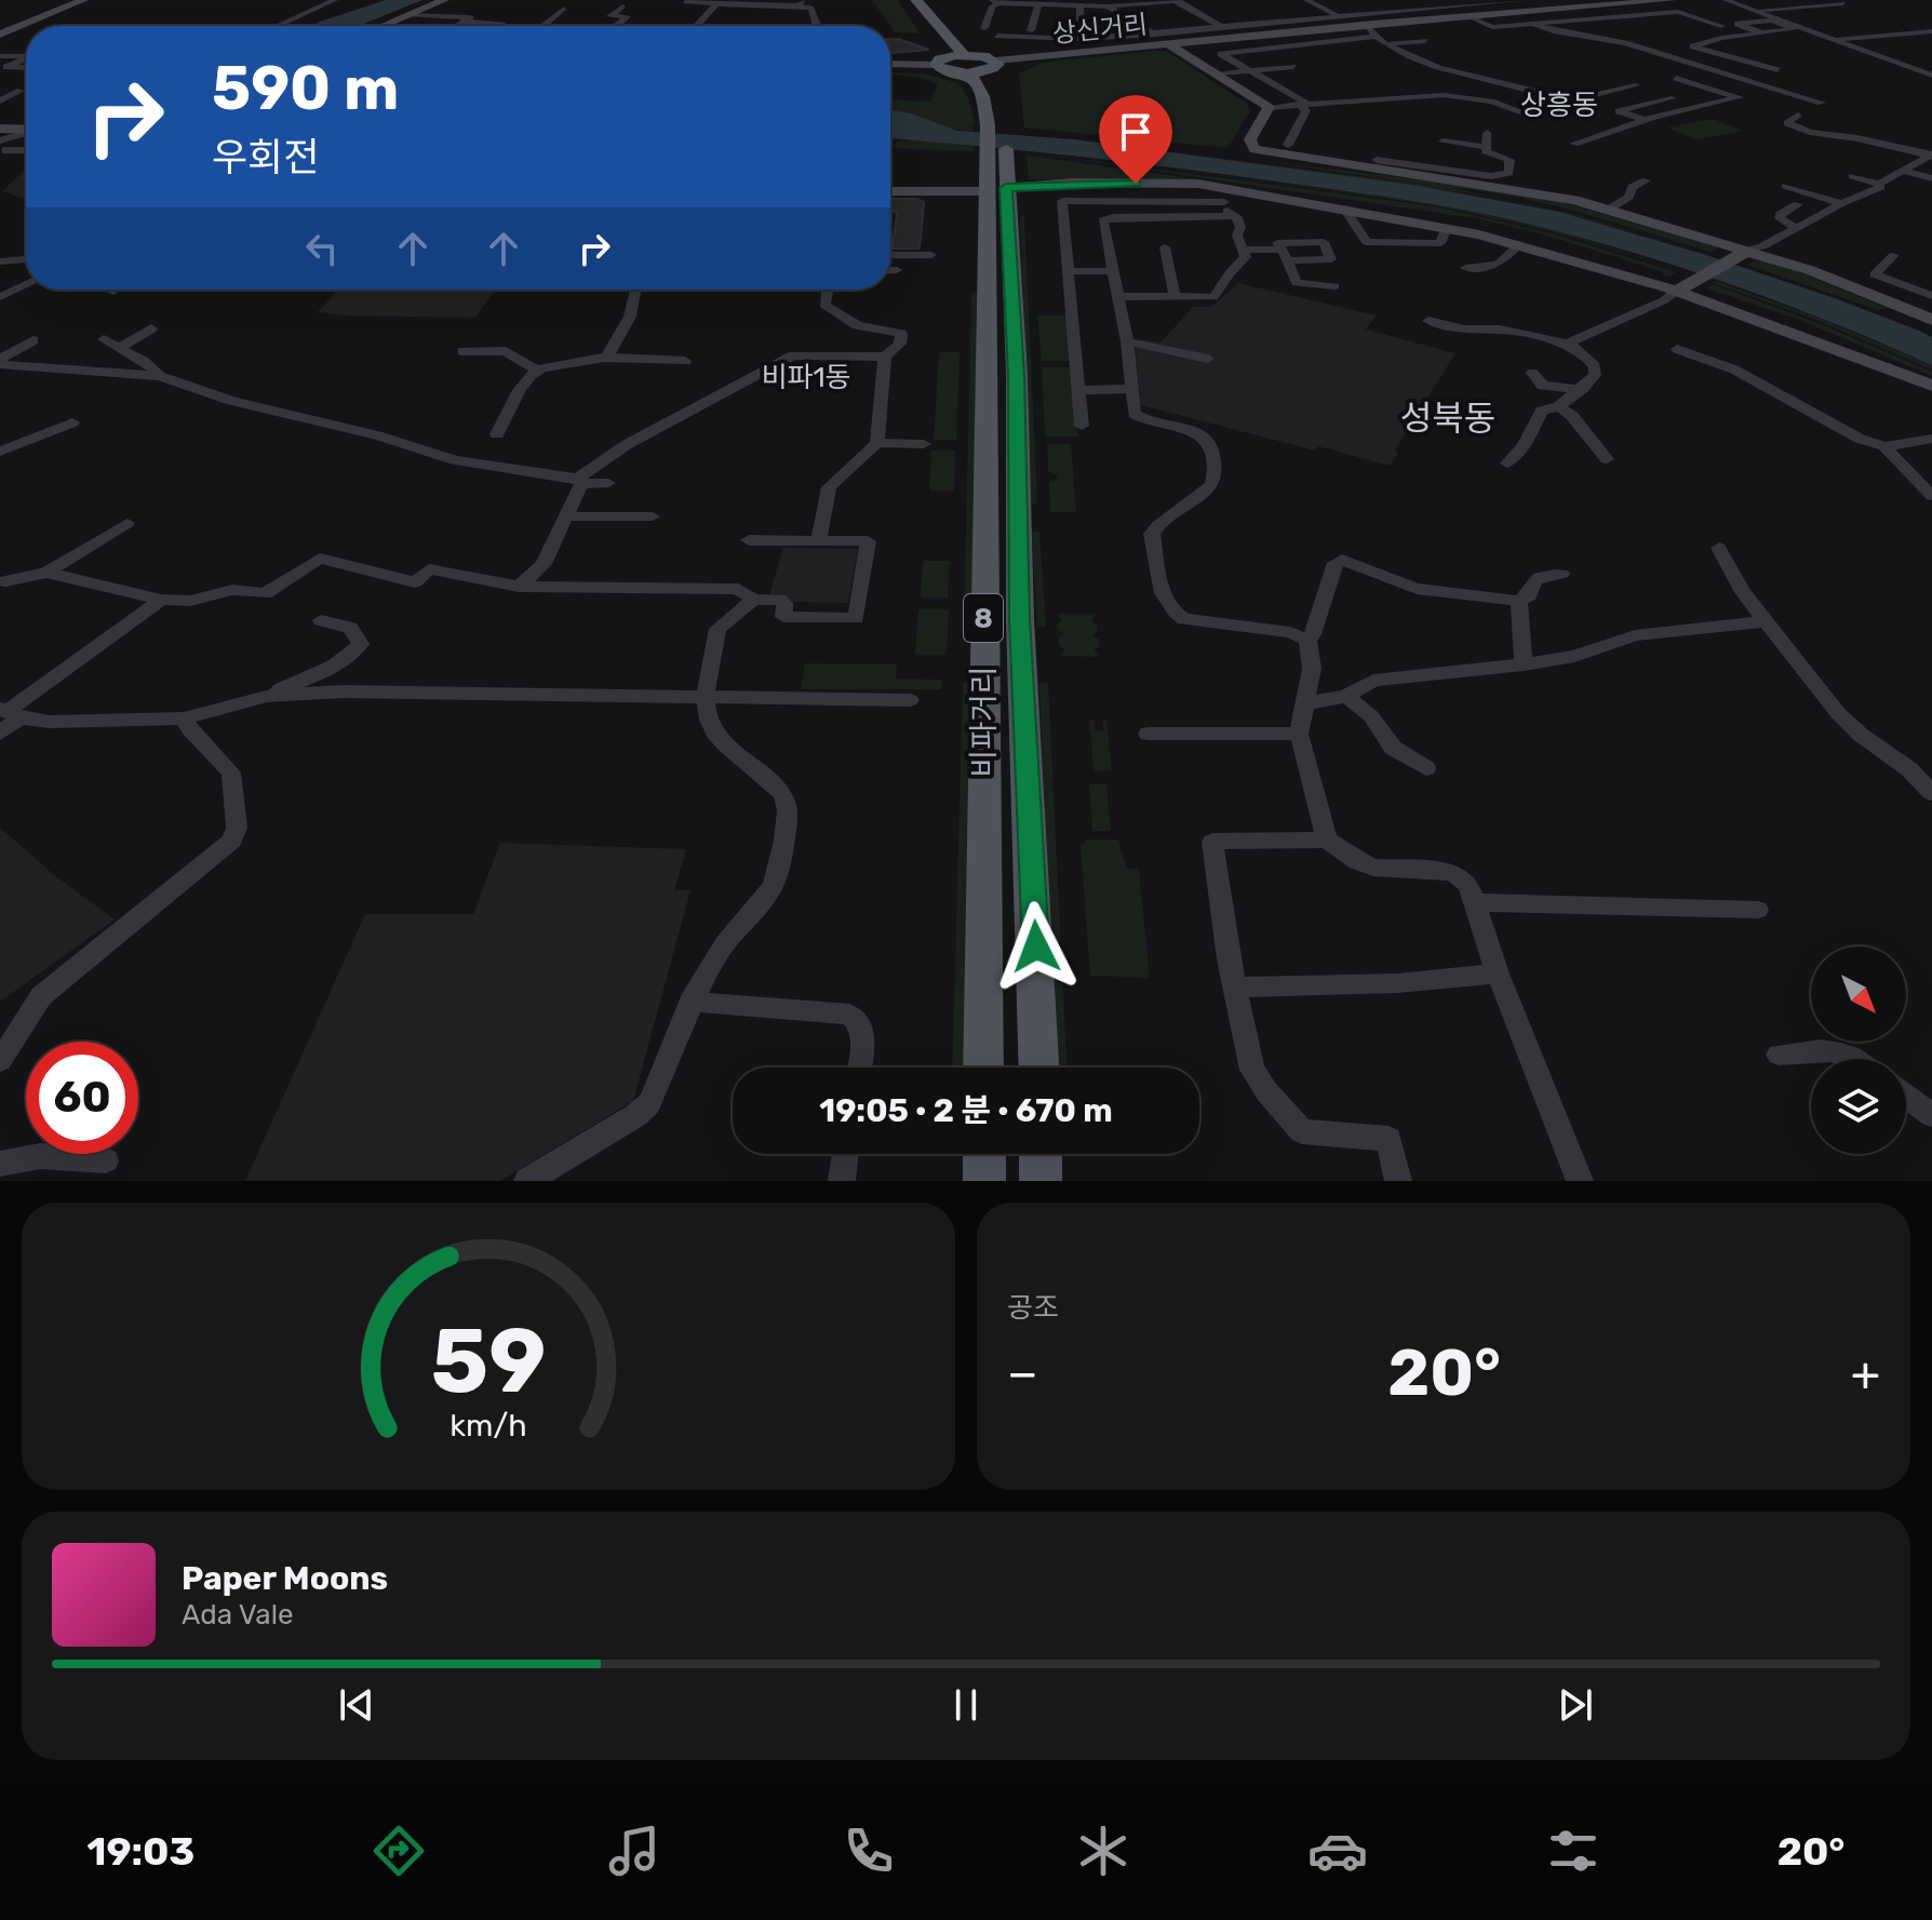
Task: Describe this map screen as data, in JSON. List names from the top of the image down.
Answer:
{
  "streets": {
    "main road": ["8", "비파거리"],
    "street": ["상신거리"]
  },
  "crossings": [
    ["상신거리", "비파거리"]
  ],
  "districts": ["상흥동", "비파1동", "성북동"],
  "north": "bottom right",
  "page": {
    "turn": ["590 m", "우회전"],
    "limit": "60",
    "trip": "19:05 · 2 분 · 670 m",
    "tile": "공조",
    "heat": ["−", "20°", "+"],
    "song": ["Paper Moons", "Ada Vale"],
    "tabs": ["19:03", "20°"],
    "gauge": ["59", "km/h"]
  }
}
